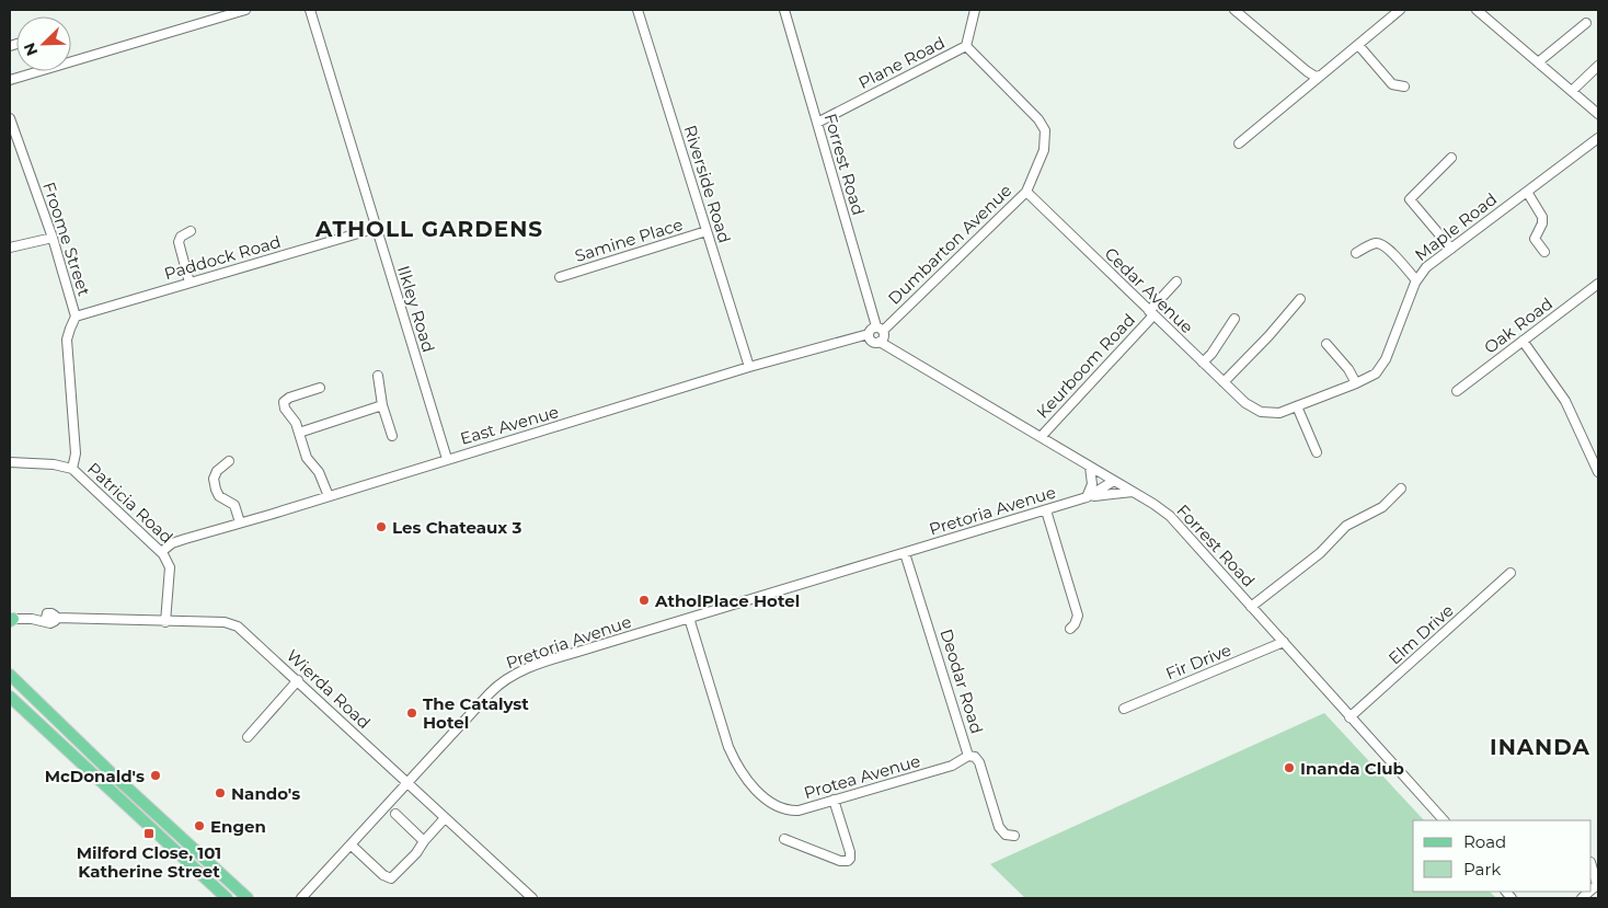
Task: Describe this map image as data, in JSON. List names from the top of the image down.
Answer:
{
  "streets": {
    "street": [
      "Plane Road",
      "Forrest Road",
      "Riverside Road",
      "Maple Road",
      "Froome Street",
      "Samine Place",
      "Dumbarton Avenue",
      "Paddock Road",
      "Cedar Avenue",
      "Ilkley Road",
      "Oak Road",
      "Keurboom Road",
      "East Avenue",
      "Patricia Road",
      "Pretoria Avenue",
      "Elm Drive",
      "Fir Drive",
      "Deodar Road",
      "Wierda Road",
      "Protea Avenue"
    ]
  },
  "crossings": [
    ["Plane Road", "Forrest Road"],
    ["Plane Road", "Dumbarton Avenue"],
    ["Forrest Road", "Dumbarton Avenue"],
    ["Forrest Road", "Keurboom Road"],
    ["Forrest Road", "East Avenue"],
    ["Forrest Road", "Pretoria Avenue"],
    ["Forrest Road", "Elm Drive"],
    ["Forrest Road", "Fir Drive"],
    ["Riverside Road", "Samine Place"],
    ["Riverside Road", "East Avenue"],
    ["Maple Road", "Cedar Avenue"],
    ["Froome Street", "Paddock Road"],
    ["Froome Street", "Patricia Road"],
    ["Dumbarton Avenue", "Cedar Avenue"],
    ["Dumbarton Avenue", "East Avenue"],
    ["Paddock Road", "Ilkley Road"],
    ["Cedar Avenue", "Keurboom Road"],
    ["Ilkley Road", "East Avenue"],
    ["East Avenue", "Patricia Road"],
    ["Patricia Road", "Wierda Road"],
    ["Pretoria Avenue", "Deodar Road"],
    ["Pretoria Avenue", "Wierda Road"],
    ["Pretoria Avenue", "Protea Avenue"],
    ["Deodar Road", "Protea Avenue"]
  ],
  "districts": ["ATHOLL GARDENS", "INANDA"],
  "places": {
    "other": [
      "Les Chateaux 3",
      "AtholPlace Hotel",
      "The Catalyst Hotel",
      "Inanda Club",
      "McDonald's",
      "Nando's",
      "Engen"
    ],
    "transit": ["Milford Close, 101 Katherine Street"]
  },
  "legend": ["Road", "Park"],
  "north": "bottom left"
}
